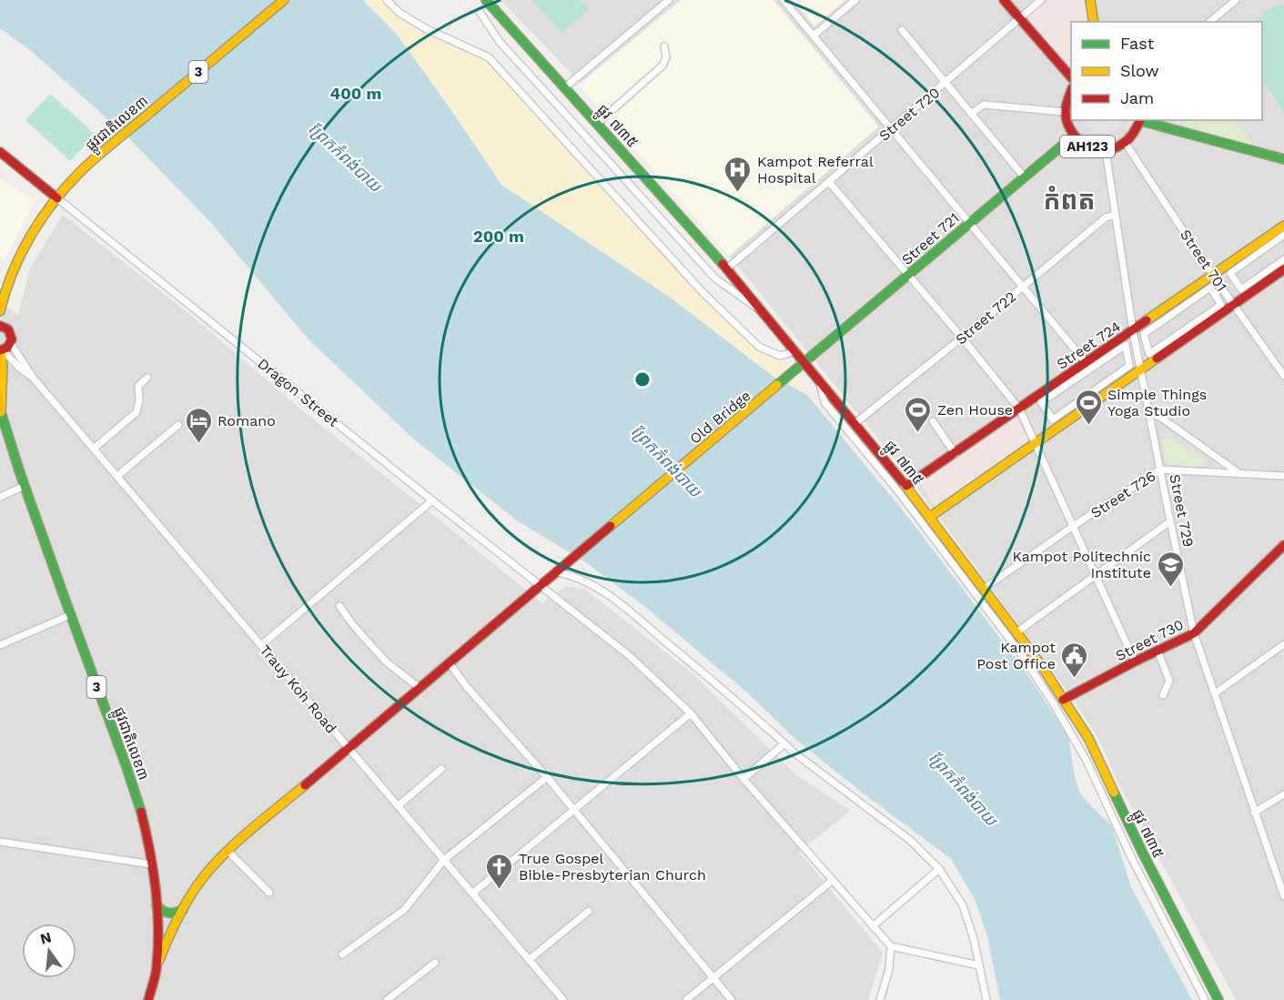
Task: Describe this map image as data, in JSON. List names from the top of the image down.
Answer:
{
  "streets": {
    "main road": [
      "3",
      "ផ្លូវជាតិលេខ៣",
      "ផ្លូវ ៧៣៥",
      "AH123",
      "Street 721",
      "Street 724",
      "Old Bridge",
      "Street 730"
    ],
    "street": [
      "Street 720",
      "Street 701",
      "Street 722",
      "Dragon Street",
      "Street 726",
      "Street 729",
      "Trauy Koh Road"
    ]
  },
  "crossings": [
    ["Street 720", "ផ្លូវ ៧៣៥"],
    ["ផ្លូវជាតិលេខ៣", "Dragon Street"],
    ["ផ្លូវជាតិលេខ៣", "Old Bridge"],
    ["ផ្លូវ ៧៣៥", "Street 721"],
    ["ផ្លូវ ៧៣៥", "Street 722"],
    ["ផ្លូវ ៧៣៥", "Street 724"],
    ["ផ្លូវ ៧៣៥", "Street 726"],
    ["ផ្លូវ ៧៣៥", "Street 730"],
    ["AH123", "Street 721"],
    ["AH123", "Street 701"],
    ["AH123", "Street 729"],
    ["Street 721", "Old Bridge"],
    ["Street 701", "Street 724"],
    ["Street 722", "Street 729"],
    ["Street 724", "Street 729"],
    ["Dragon Street", "Old Bridge"],
    ["Old Bridge", "Trauy Koh Road"],
    ["Street 726", "Street 729"],
    ["Street 729", "Street 730"]
  ],
  "districts": ["កំពត"],
  "water": ["ព្រែកកំពង់បាយ"],
  "places": {
    "hospital": ["Kampot Referral Hospital"],
    "sports": ["Simple Things Yoga Studio", "Zen House"],
    "hotel": ["Romano"],
    "school or university": ["Kampot Politechnic Institute"],
    "public building": ["Kampot Post Office"],
    "church": ["True Gospel Bible-Presbyterian Church"]
  },
  "legend": ["Fast", "Slow", "Jam"],
  "north": "top",
  "rings": ["400 m", "200 m"]
}
